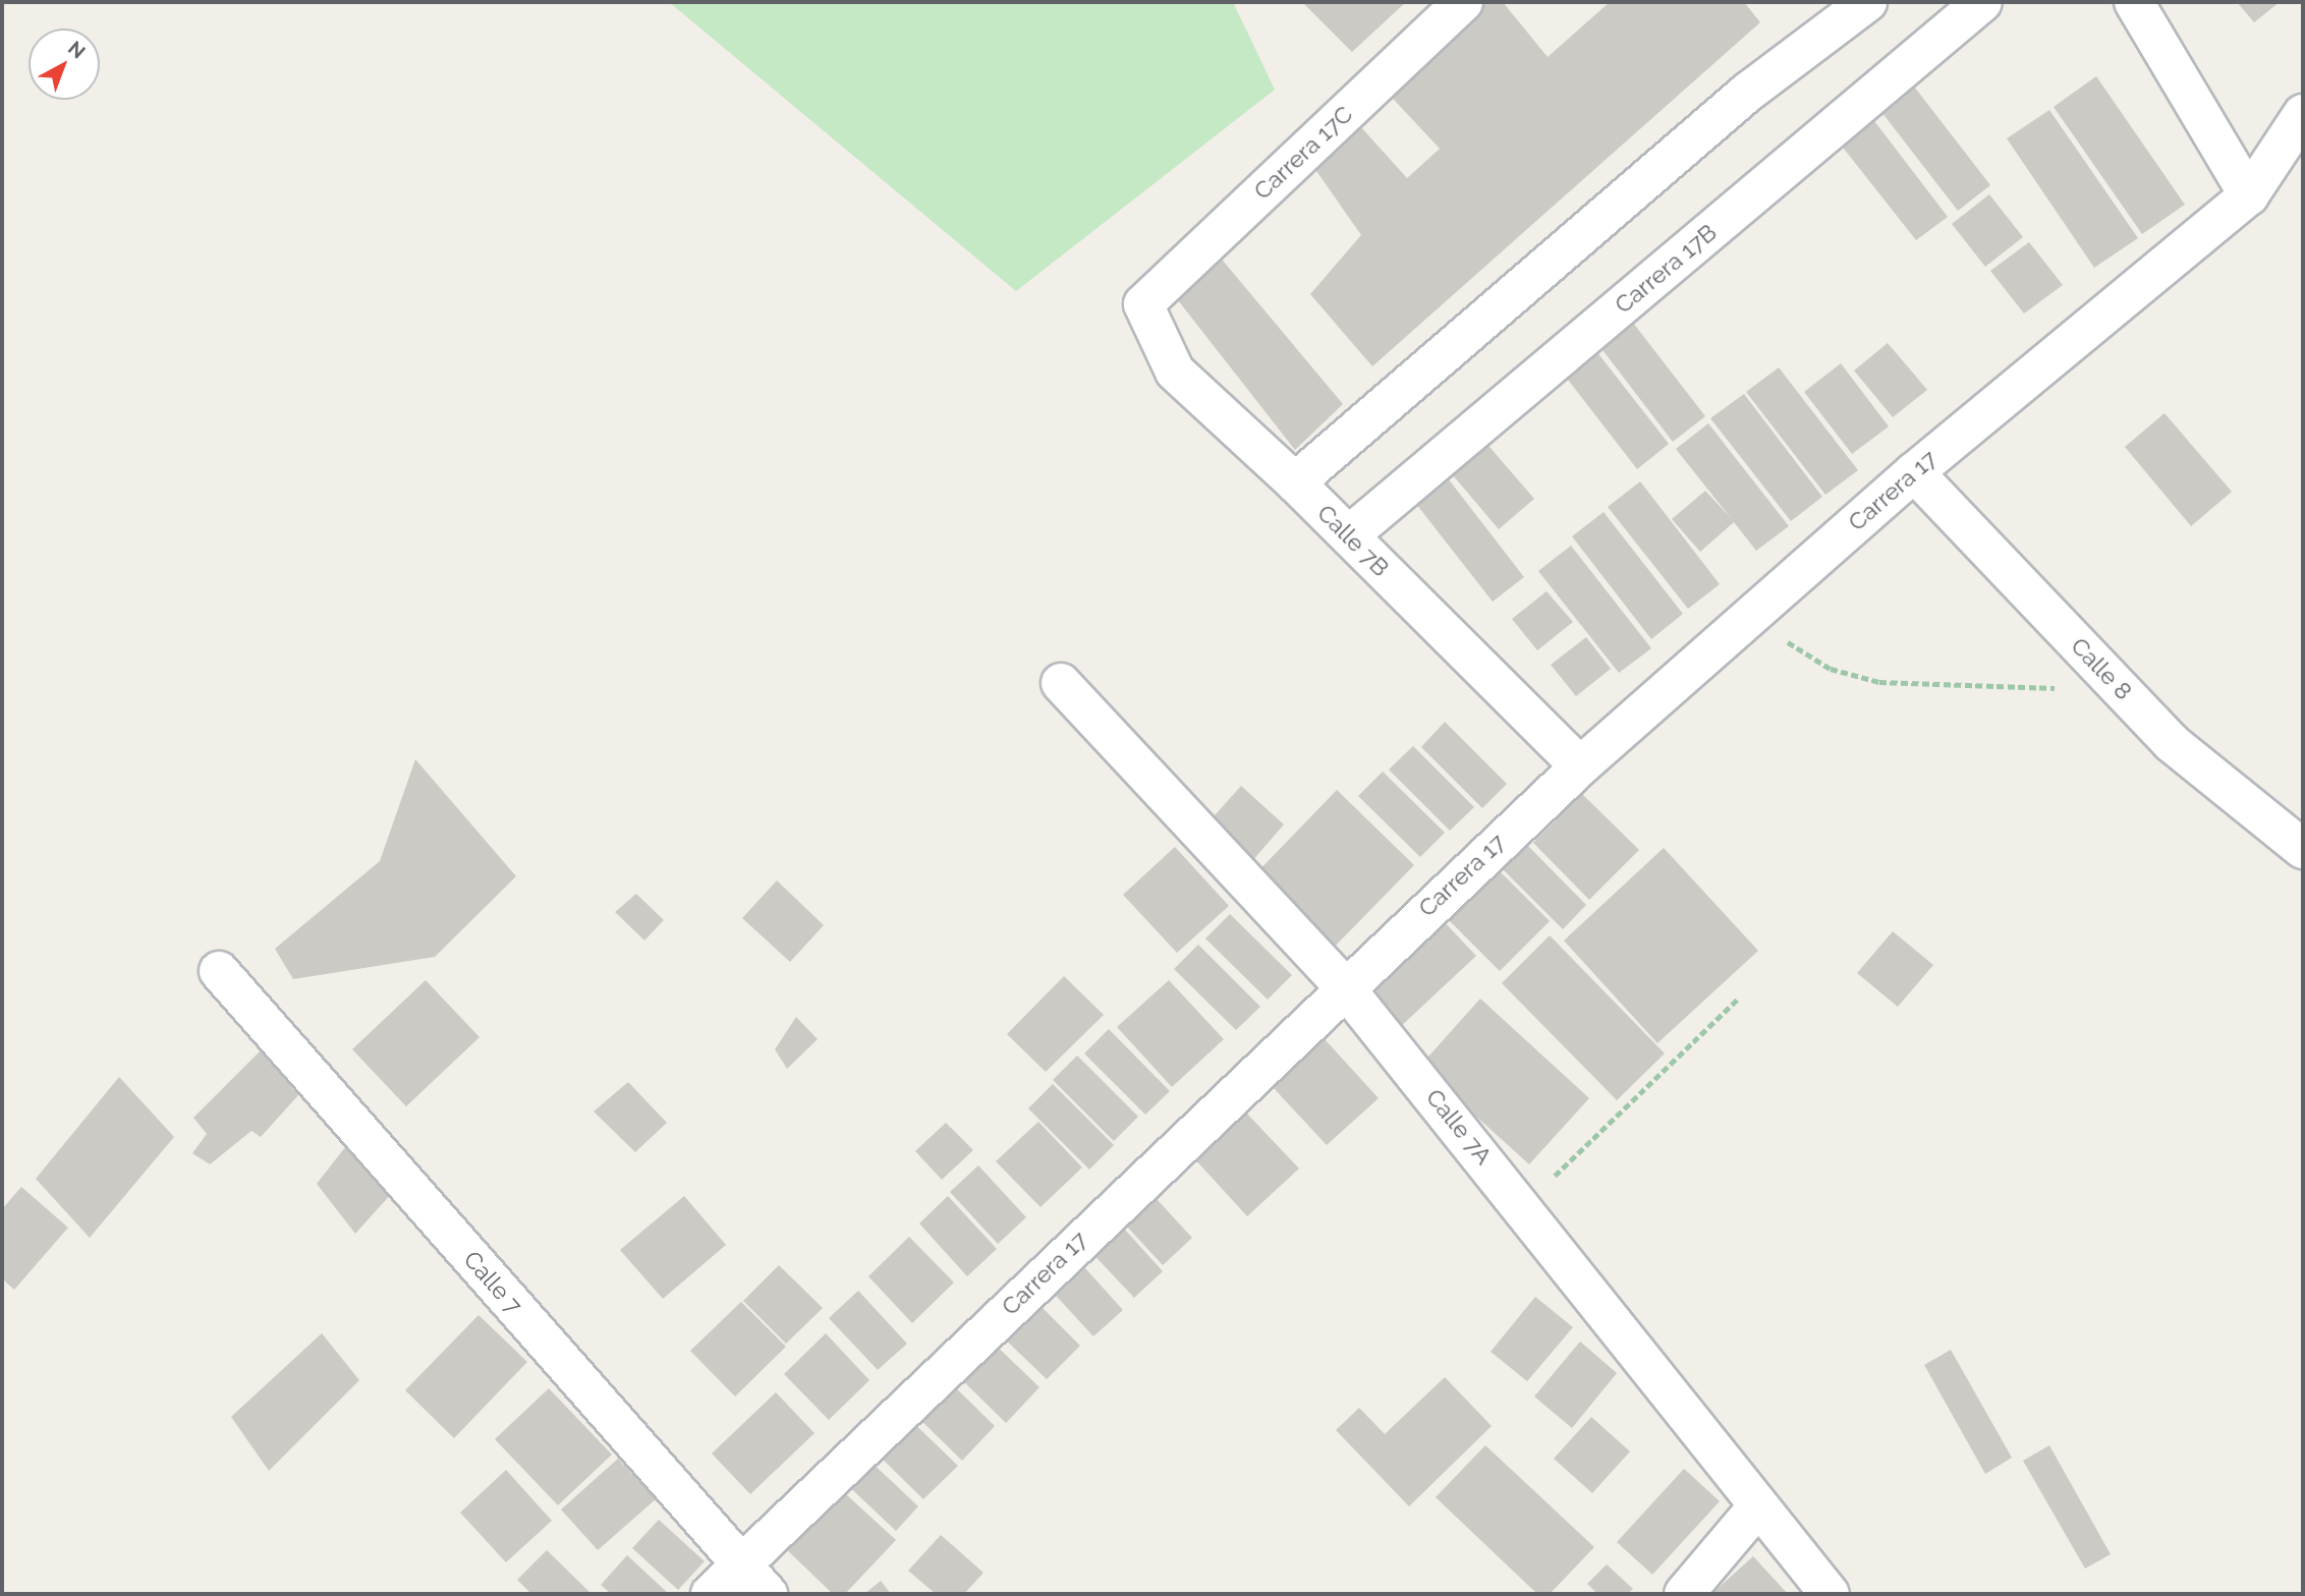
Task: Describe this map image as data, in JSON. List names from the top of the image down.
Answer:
{
  "streets": {
    "street": [
      "Carrera 17C",
      "Carrera 17B",
      "Carrera 17",
      "Calle 7B",
      "Calle 8",
      "Calle 7A",
      "Calle 7"
    ]
  },
  "crossings": [
    ["Carrera 17C", "Calle 7B"],
    ["Carrera 17B", "Calle 7B"],
    ["Carrera 17", "Calle 7B"],
    ["Carrera 17", "Calle 8"],
    ["Carrera 17", "Calle 7A"],
    ["Carrera 17", "Calle 7"]
  ],
  "north": "top right"
}
